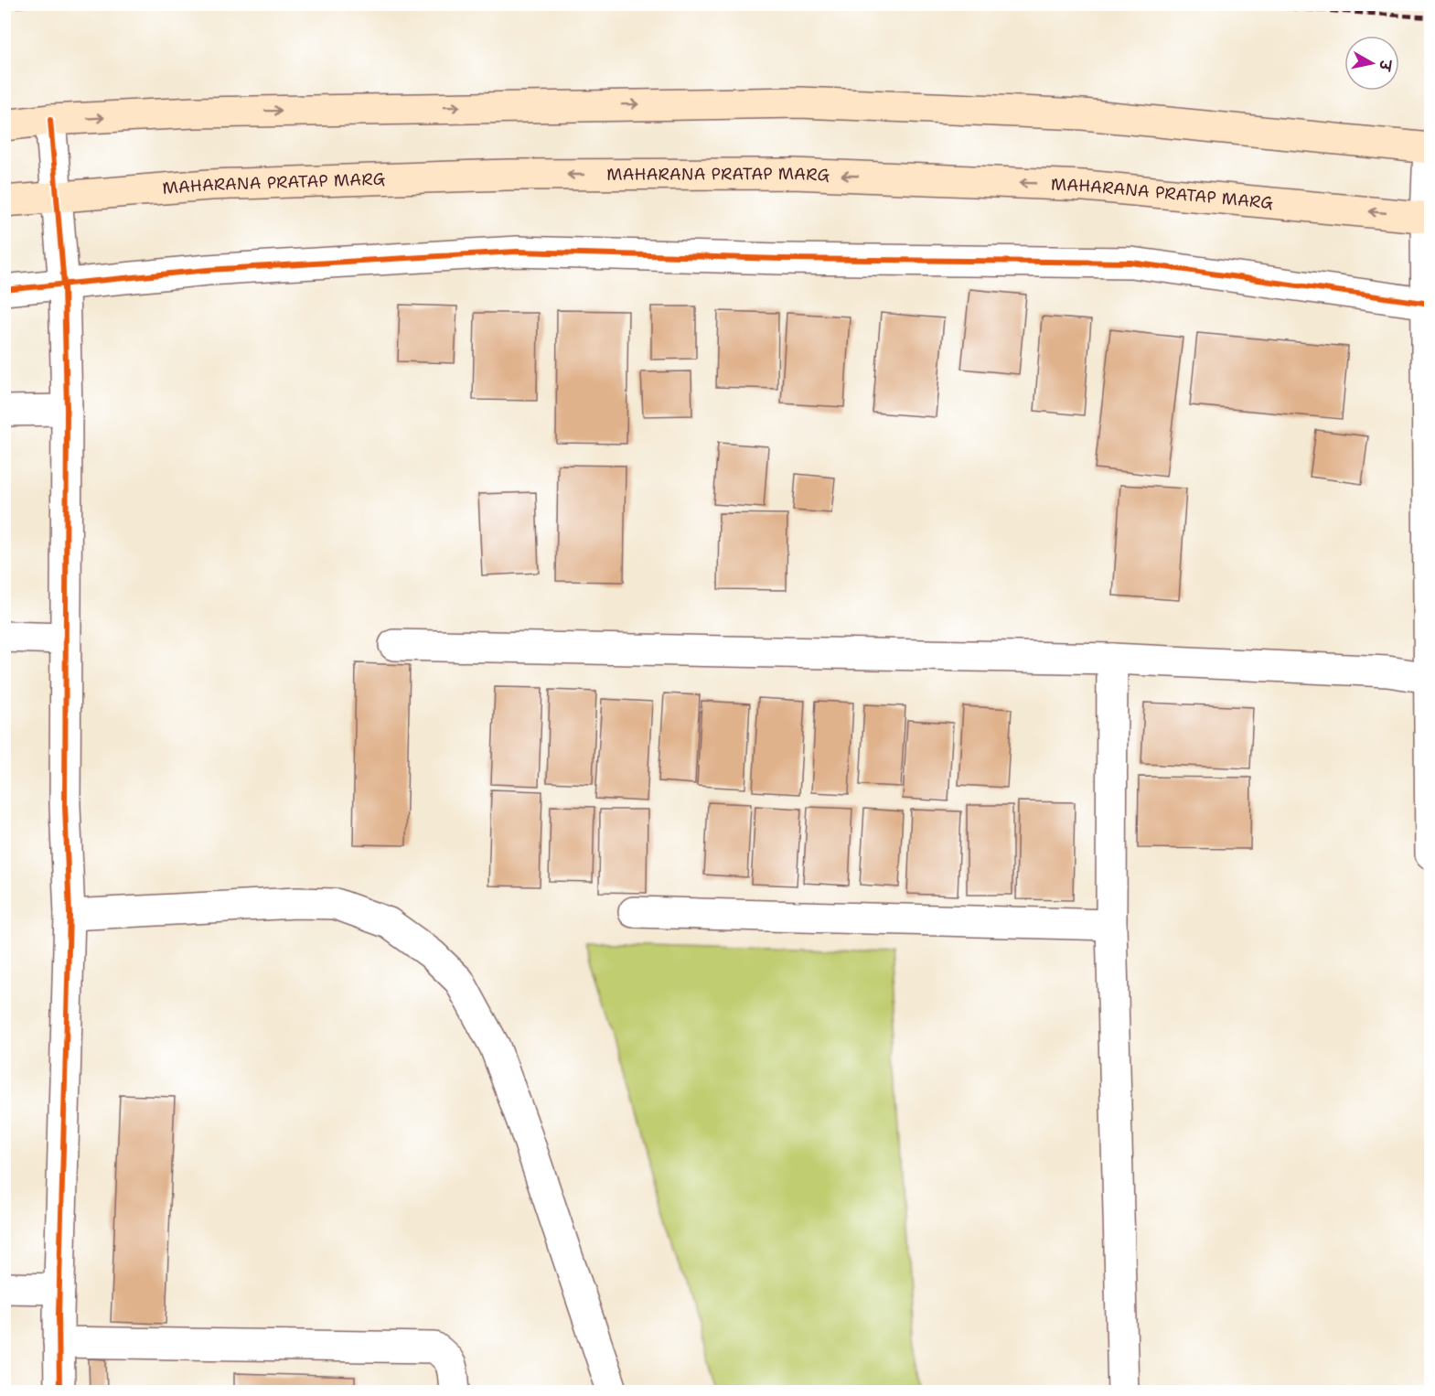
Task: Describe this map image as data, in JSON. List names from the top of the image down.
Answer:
{
  "streets": {
    "main road": ["MAHARANA PRATAP MARG"]
  },
  "north": "right"
}
